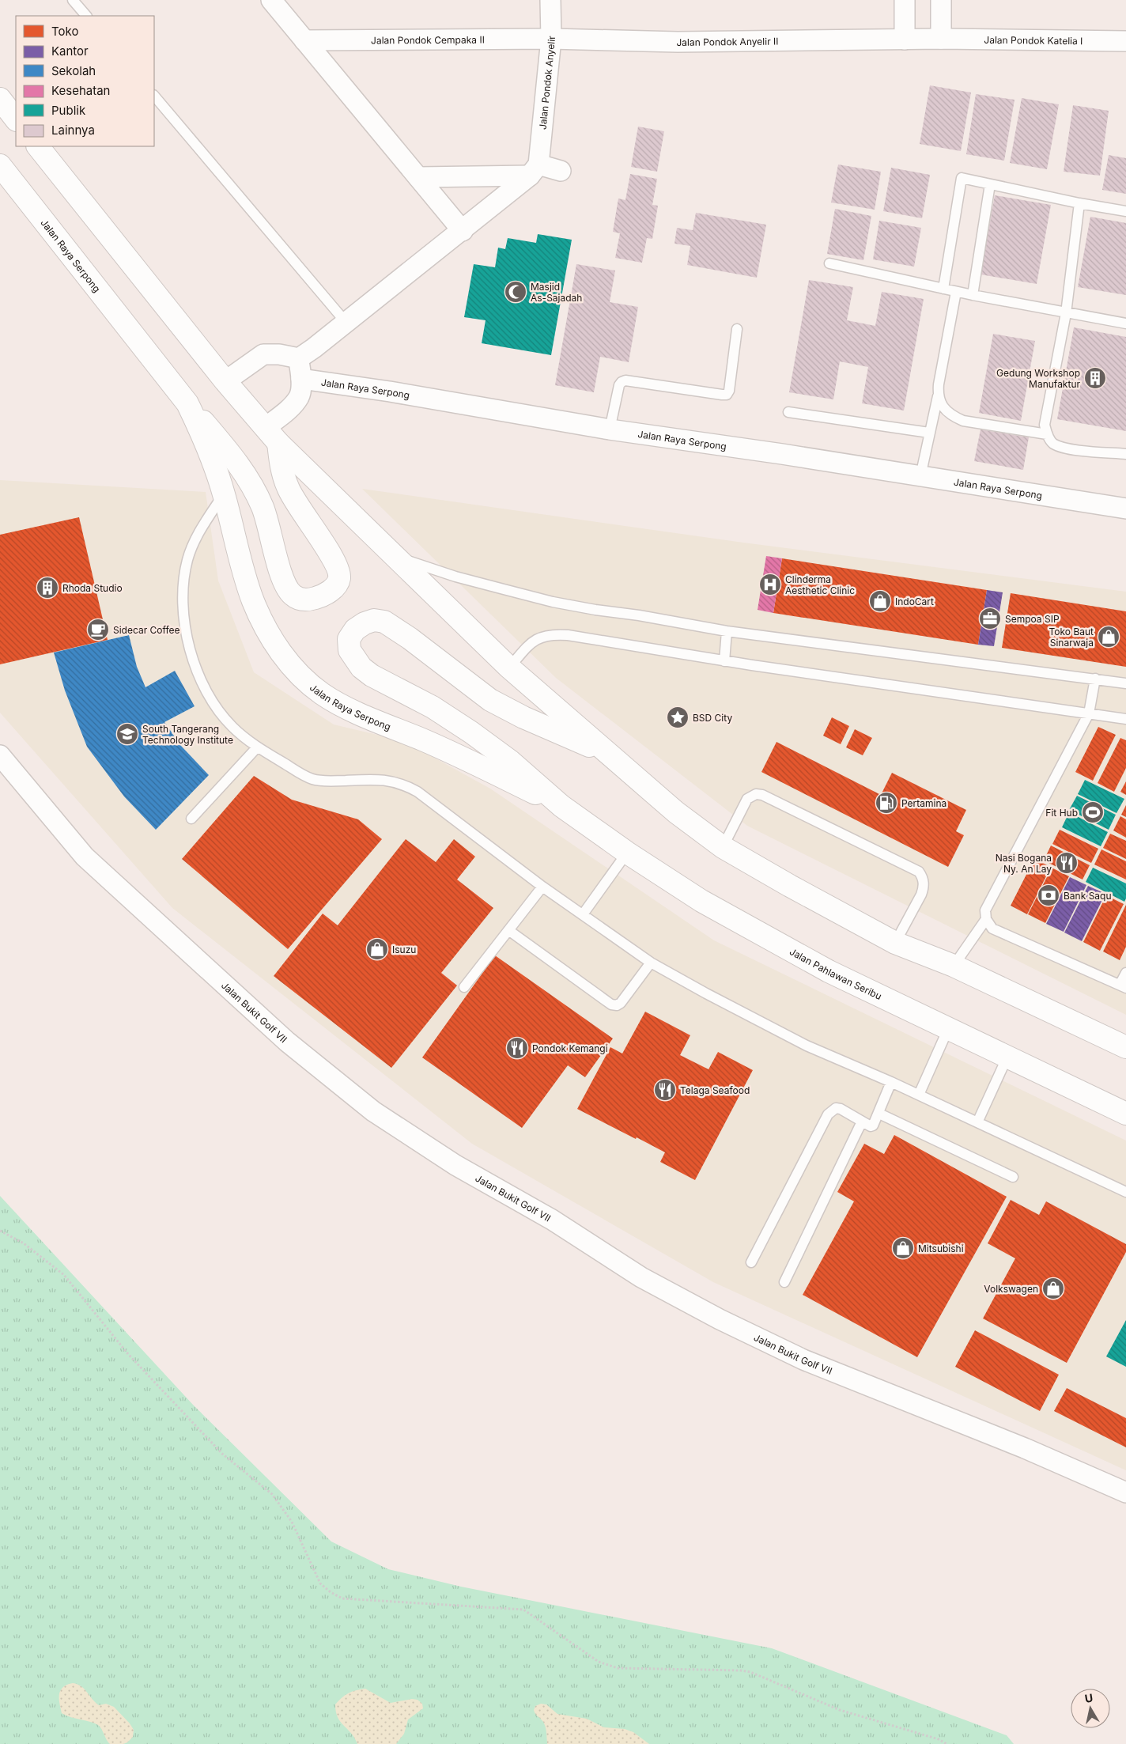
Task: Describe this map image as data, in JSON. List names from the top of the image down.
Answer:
{
  "streets": {
    "main road": ["Jalan Raya Serpong", "Jalan Pahlawan Seribu"],
    "street": [
      "Jalan Pondok Cempaka II",
      "Jalan Pondok Katelia I",
      "Jalan Pondok Anyelir II",
      "Jalan Pondok Anyelir",
      "Jalan Bukit Golf VII"
    ]
  },
  "crossings": [
    ["Jalan Pondok Cempaka II", "Jalan Pondok Anyelir II"],
    ["Jalan Pondok Cempaka II", "Jalan Pondok Anyelir"],
    ["Jalan Pondok Katelia I", "Jalan Pondok Anyelir II"],
    ["Jalan Pondok Anyelir II", "Jalan Pondok Anyelir"],
    ["Jalan Raya Serpong", "Jalan Pahlawan Seribu"]
  ],
  "places": {
    "mosque": ["Masjid As-Sajadah"],
    "building": ["Gedung Workshop Manufaktur", "Rhoda Studio"],
    "hospital": ["Clinderma Aesthetic Clinic"],
    "shop": [
      "IndoCart",
      "Toko Baut Sinarwaja",
      "Isuzu",
      "Mitsubishi",
      "Volkswagen"
    ],
    "office": ["Sempoa SIP"],
    "cafe": ["Sidecar Coffee"],
    "place": ["BSD City"],
    "school or university": ["South Tangerang Technology Institute"],
    "fuel station": ["Pertamina"],
    "sports": ["Fit Hub"],
    "restaurant": ["Nasi Bogana Ny. An Lay", "Pondok Kemangi", "Telaga Seafood"],
    "bank": ["Bank Saqu"]
  },
  "legend": [
    "Toko",
    "Kantor",
    "Sekolah",
    "Kesehatan",
    "Publik",
    "Lainnya"
  ],
  "north": "top"
}
